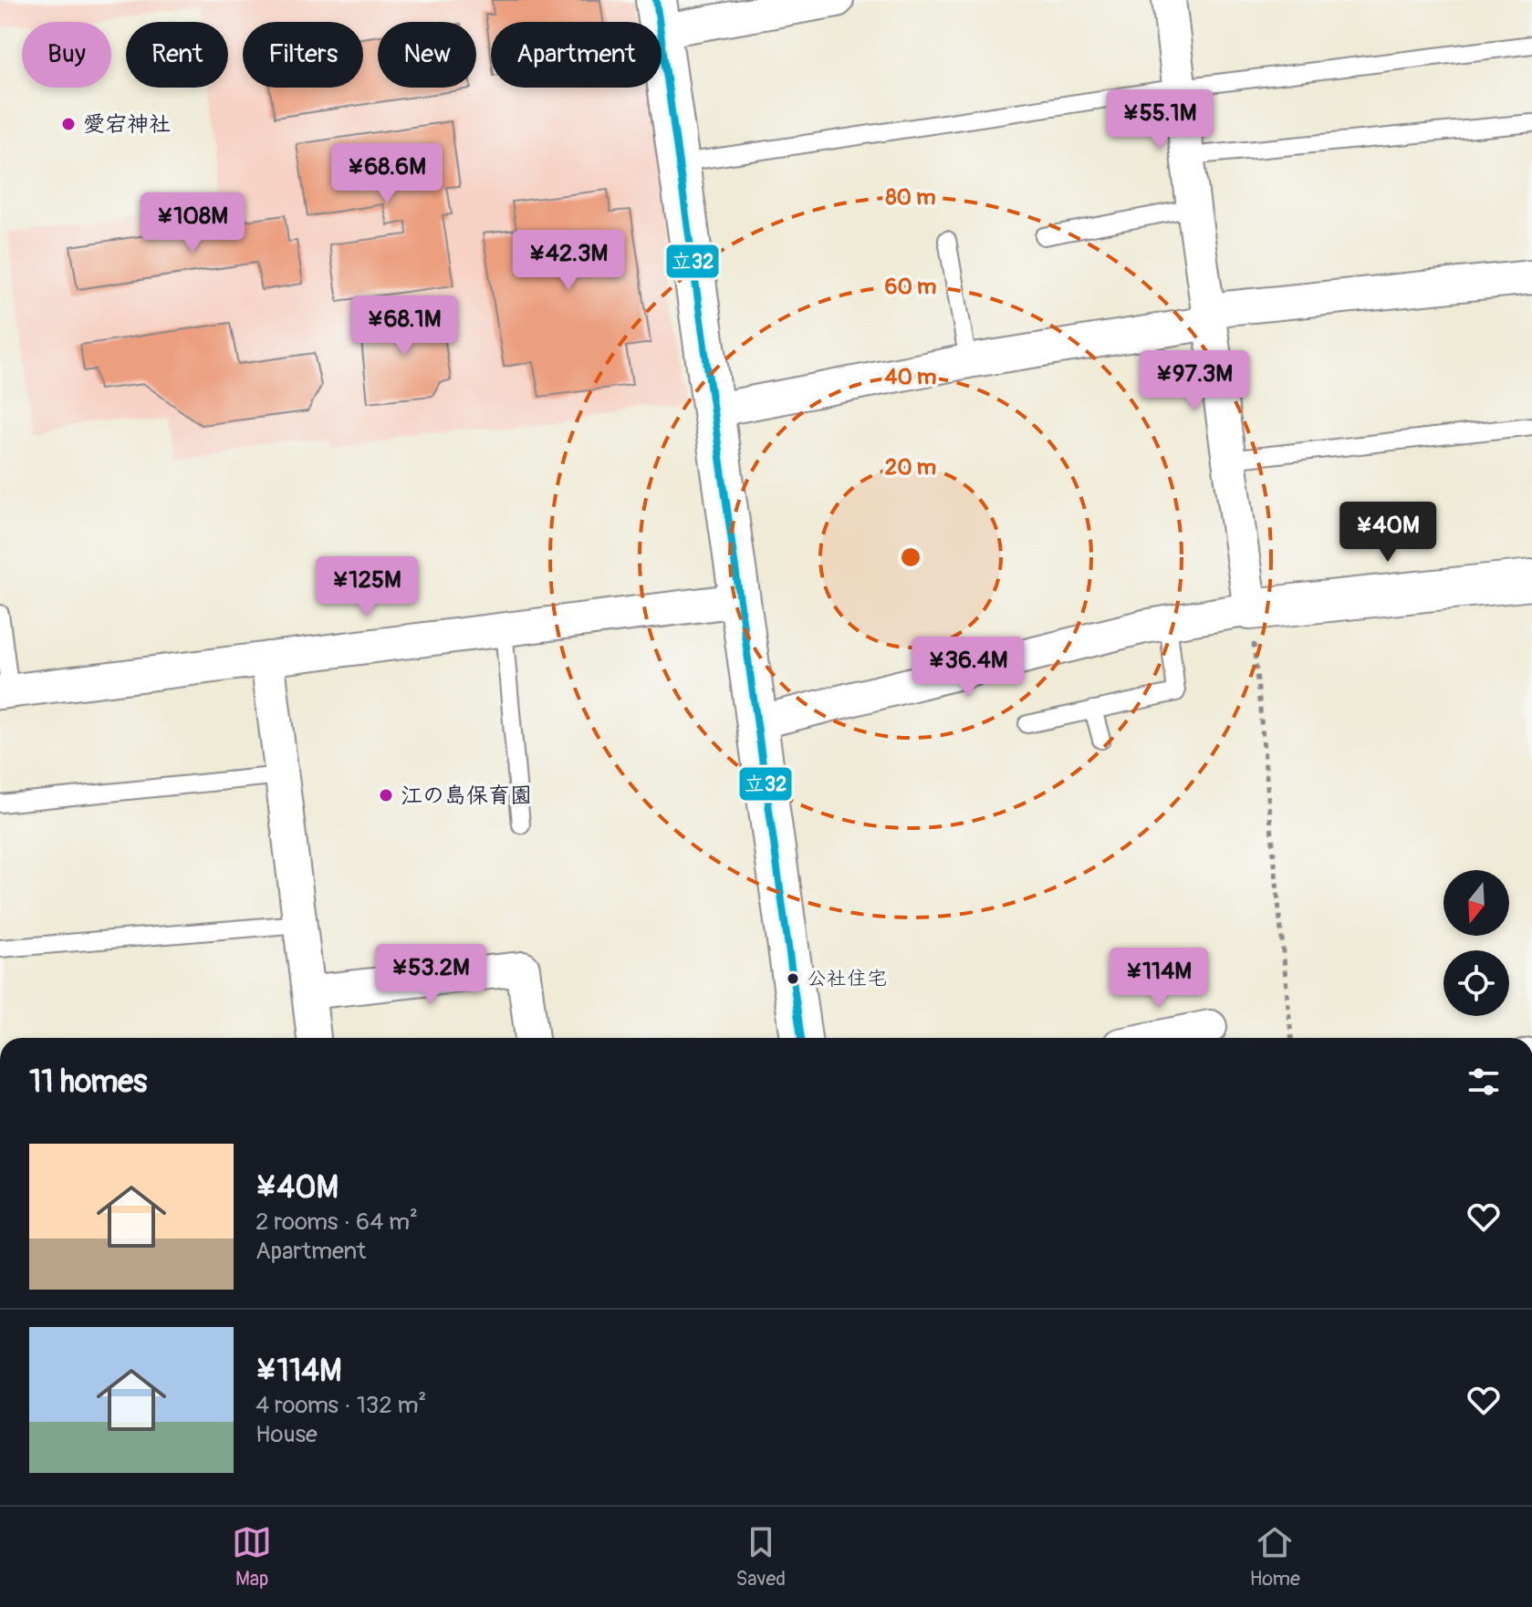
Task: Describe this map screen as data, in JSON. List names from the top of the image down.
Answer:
{
  "places": ["愛宕神社", "江の島保育園", "公社住宅"],
  "lines": ["transit line 立32"],
  "north": "bottom",
  "page": {
    "chip": [
      "Buy",
      "Rent",
      "Filters",
      "New",
      "Apartment"
    ],
    "price": [
      "¥55.1M",
      "¥68.6M",
      "¥108M",
      "¥42.3M",
      "¥68.1M",
      "¥97.3M",
      "¥40M",
      "¥125M",
      "¥36.4M",
      "¥53.2M",
      "¥114M"
    ],
    "heading": "11 homes",
    "list": [
      {
        "name": "¥40M",
        "note": "2 rooms · 64 m² · Apartment"
      },
      {
        "name": "¥114M",
        "note": "4 rooms · 132 m² · House"
      }
    ],
    "tabs": ["Map", "Saved", "Home"]
  },
  "rings": [
    "80 m",
    "60 m",
    "40 m",
    "20 m"
  ]
}
